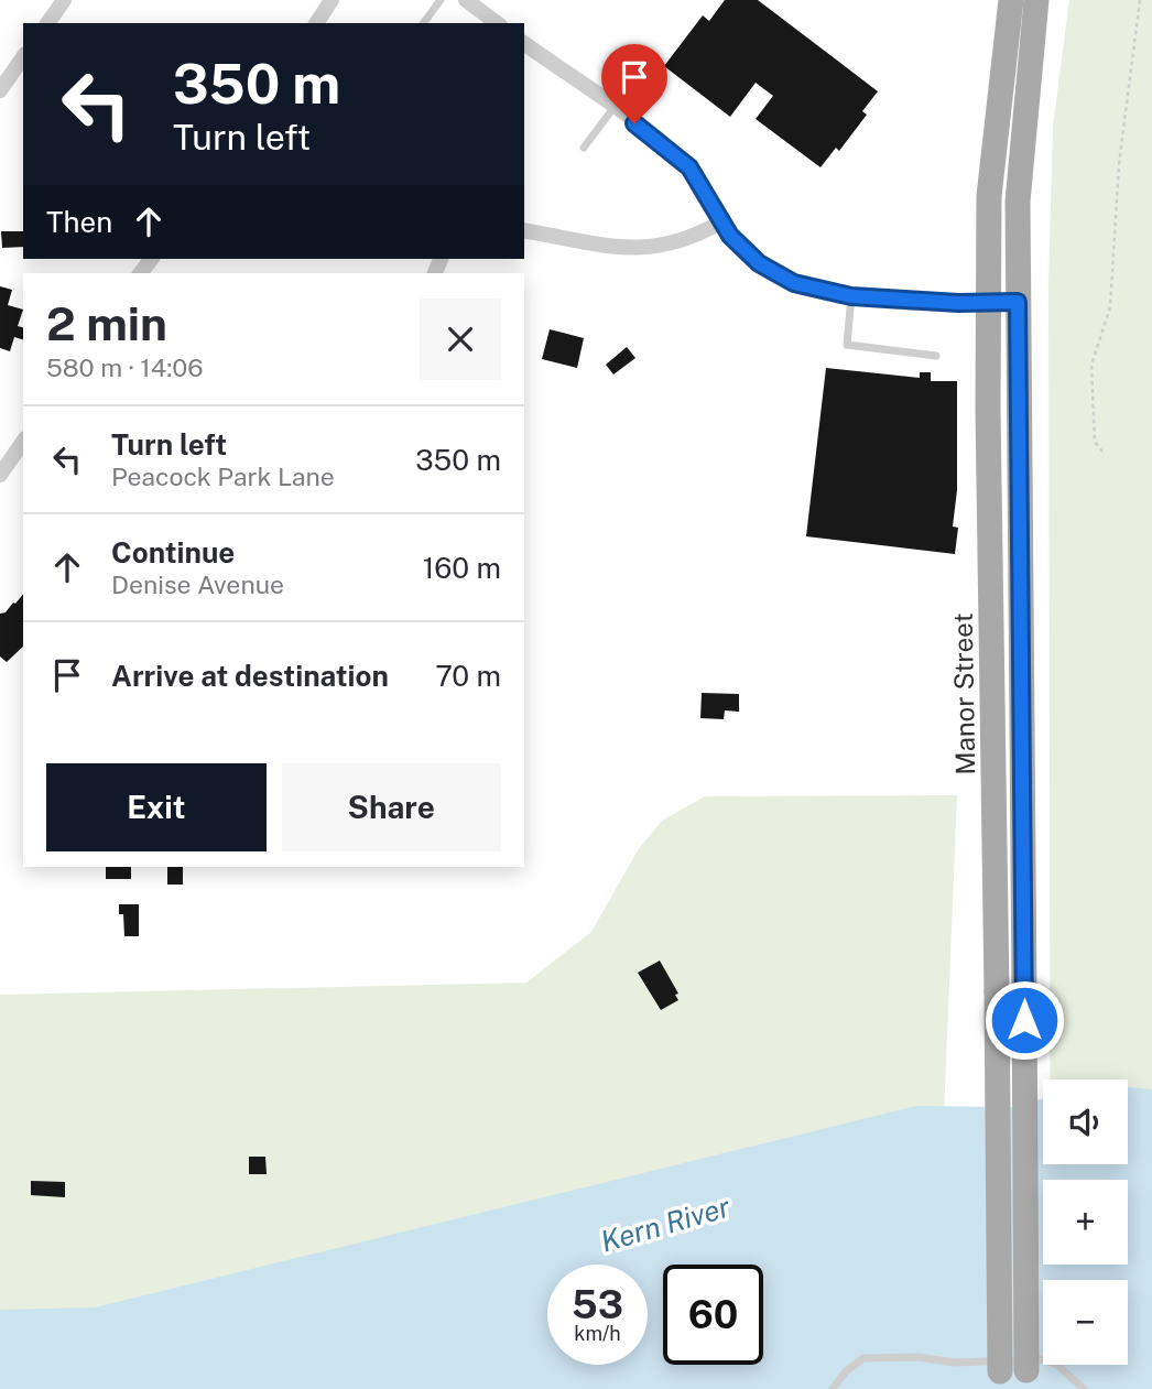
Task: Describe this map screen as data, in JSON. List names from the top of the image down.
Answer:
{
  "streets": {
    "main road": ["Manor Street"]
  },
  "water": ["Kern River"],
  "page": {
    "turn": ["350 m", "Turn left"],
    "then": "Then",
    "heading": ["2 min", "580 m · 14:06"],
    "list": [
      {
        "name": "Turn left",
        "note": "Peacock Park Lane",
        "value": "350 m"
      },
      {
        "name": "Continue",
        "note": "Denise Avenue",
        "value": "160 m"
      },
      {
        "name": "Arrive at destination",
        "value": "70 m"
      }
    ],
    "buttons": ["Exit", "Share"],
    "map_buttons": ["+", "−"],
    "speed": "53 km/h",
    "limit": "60"
  }
}
